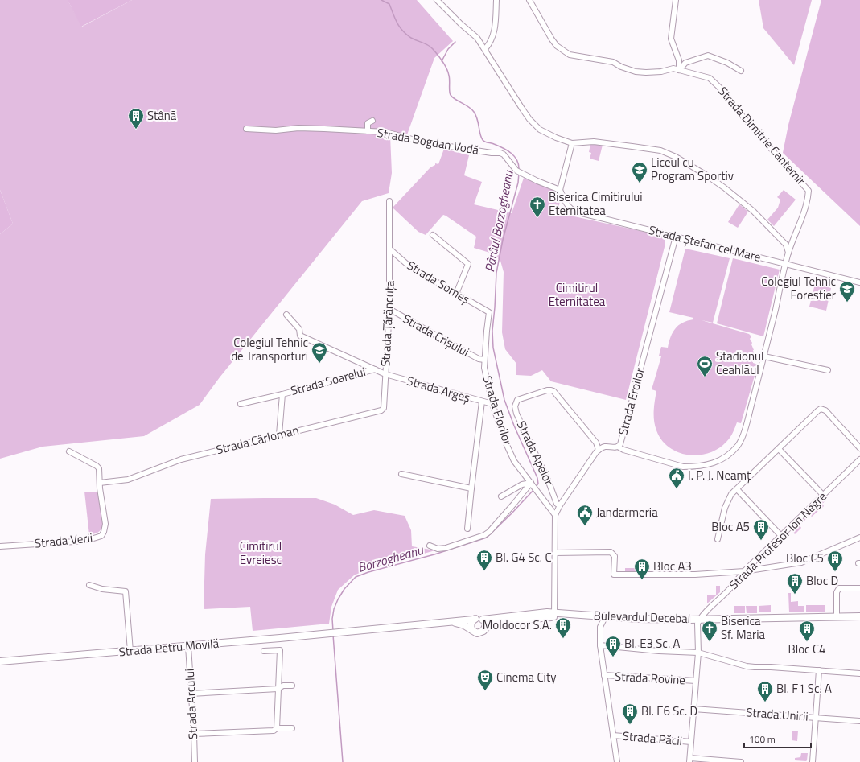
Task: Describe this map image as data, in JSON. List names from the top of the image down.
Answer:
{
  "streets": {
    "main road": ["Bulevardul Decebal", "Strada Petru Movilă"],
    "street": [
      "Strada Dimitrie Cantemir",
      "Strada Bogdan Vodă",
      "Strada Ștefan cel Mare",
      "Strada Someș",
      "Strada Țărăncuța",
      "Strada Crișului",
      "Strada Soarelui",
      "Strada Argeș",
      "Strada Eroilor",
      "Strada Florilor",
      "Strada Cârloman",
      "Strada Apelor",
      "Strada Verii",
      "Strada Profesor Ion Negre",
      "Strada Rovine",
      "Strada Arcului",
      "Strada Unirii",
      "Strada Păcii"
    ]
  },
  "crossings": [
    ["Strada Dimitrie Cantemir", "Strada Ștefan cel Mare"],
    ["Strada Dimitrie Cantemir", "Strada Eroilor"],
    ["Strada Bogdan Vodă", "Strada Ștefan cel Mare"],
    ["Strada Ștefan cel Mare", "Strada Eroilor"],
    ["Strada Someș", "Strada Țărăncuța"],
    ["Strada Someș", "Strada Florilor"],
    ["Strada Țărăncuța", "Strada Crișului"],
    ["Strada Țărăncuța", "Strada Soarelui"],
    ["Strada Țărăncuța", "Strada Argeș"],
    ["Strada Țărăncuța", "Strada Cârloman"],
    ["Strada Crișului", "Strada Florilor"],
    ["Strada Soarelui", "Strada Cârloman"],
    ["Strada Argeș", "Strada Florilor"],
    ["Strada Argeș", "Strada Cârloman"],
    ["Strada Eroilor", "Strada Apelor"],
    ["Strada Cârloman", "Strada Verii"],
    ["Strada Profesor Ion Negre", "Bulevardul Decebal"],
    ["Strada Petru Movilă", "Strada Arcului"]
  ],
  "water": ["Pârâul Borzogheanu", "Borzogheanu"],
  "parks": ["Cimitirul Eternitatea", "Cimitirul Evreiesc"],
  "places": {
    "building": [
      "Stână",
      "Bloc A5",
      "Bl. G4 Sc. C",
      "Bloc C5",
      "Bloc A3",
      "Bloc D",
      "Moldocor S.A.",
      "Bloc C4",
      "Bl. E3 Sc. A",
      "Bl. F1 Sc. A",
      "Bl. E6 Sc. D"
    ],
    "school or university": ["Liceul cu Program Sportiv", "Colegiul Tehnic Forestier", "Colegiul Tehnic de Transporturi"],
    "church": ["Biserica Cimitirului Eternitatea", "Biserica Sf. Maria"],
    "sports": ["Stadionul Ceahlăul"],
    "public building": ["I. P. J. Neamț", "Jandarmeria"],
    "theatre": ["Cinema City"]
  },
  "scale_bar": "100 m"
}
